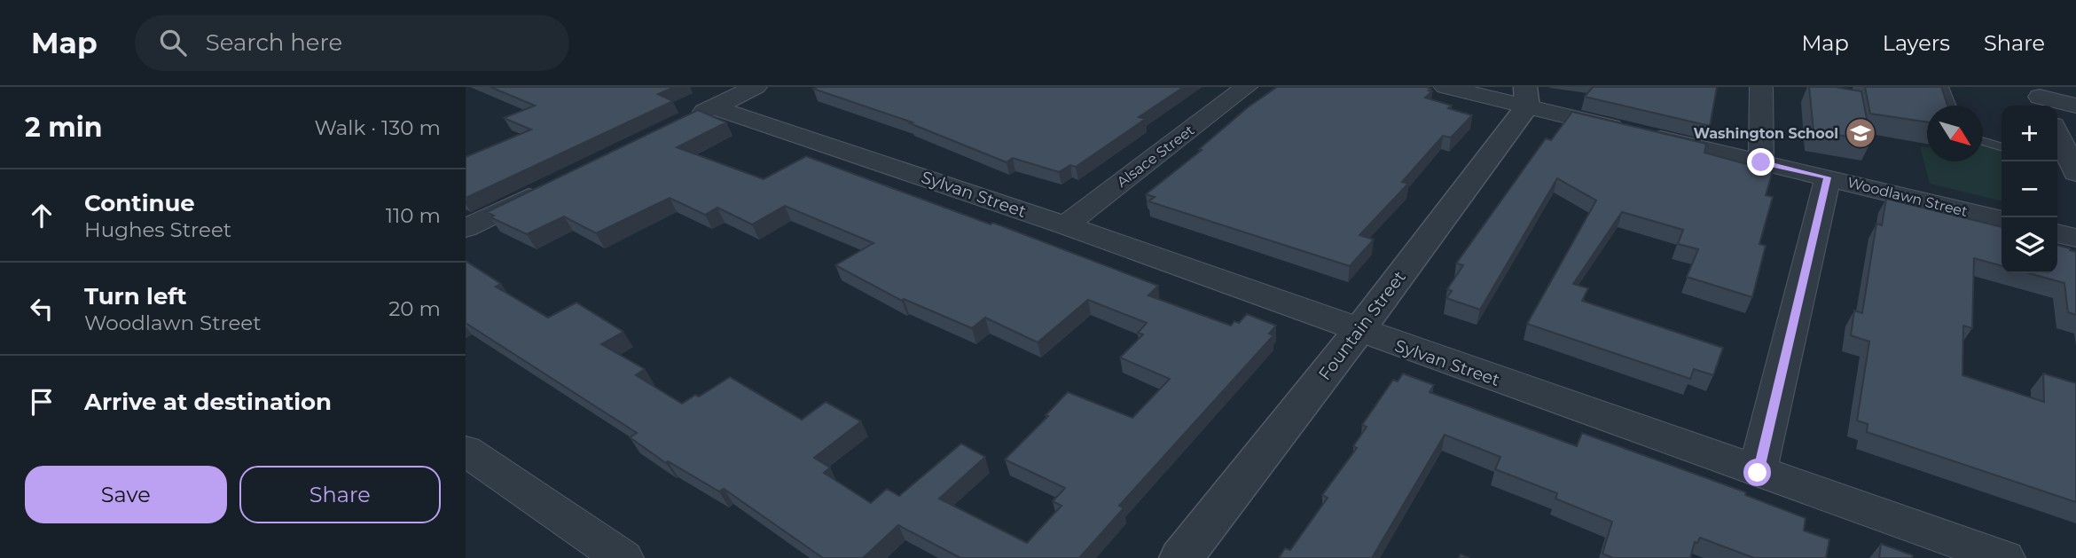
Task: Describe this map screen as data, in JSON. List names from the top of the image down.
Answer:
{
  "streets": {
    "street": [
      "Alsace Street",
      "Sylvan Street",
      "Woodlawn Street",
      "Fountain Street"
    ]
  },
  "crossings": [
    ["Alsace Street", "Sylvan Street"],
    ["Sylvan Street", "Fountain Street"],
    ["Woodlawn Street", "Fountain Street"]
  ],
  "places": {
    "school or university": ["Washington School"]
  },
  "north": "bottom right",
  "page": {
    "header": "Map",
    "search": "Search here",
    "nav": ["Map", "Layers", "Share"],
    "heading": ["2 min", "Walk · 130 m"],
    "map_buttons": ["+", "−"],
    "list": [
      ["Continue", "Hughes Street", "110 m"],
      ["Turn left", "Woodlawn Street", "20 m"],
      "Arrive at destination"
    ],
    "buttons": ["Save", "Share"]
  }
}
